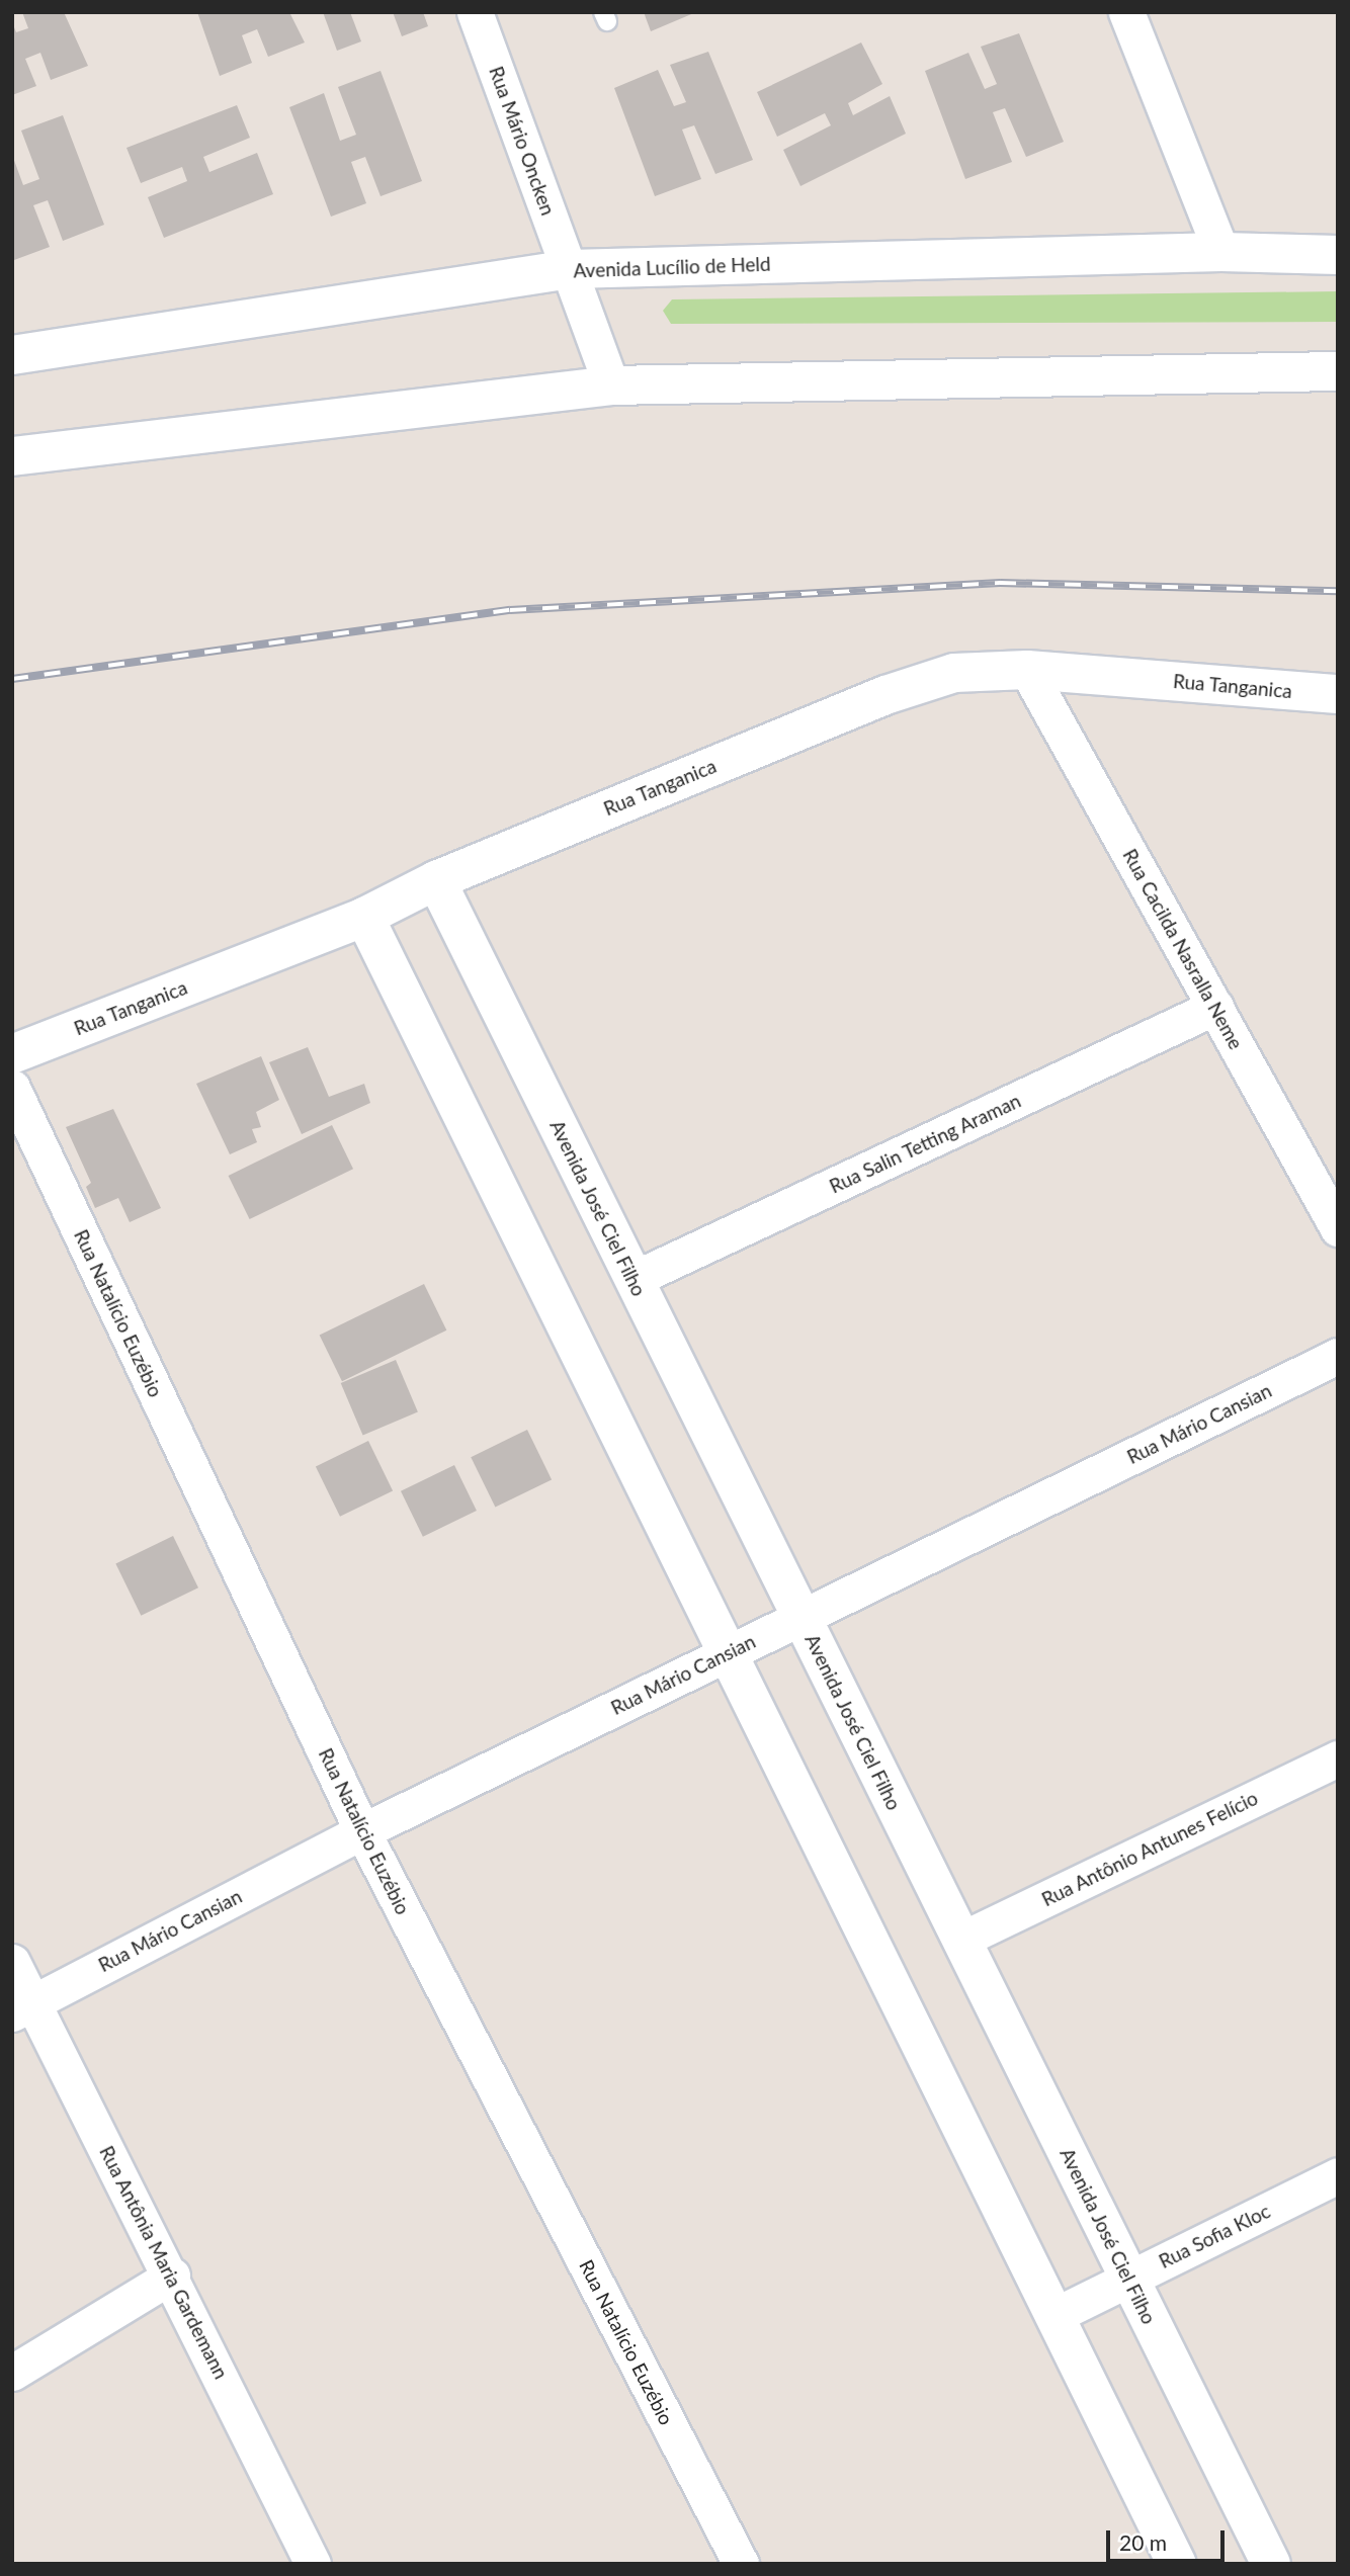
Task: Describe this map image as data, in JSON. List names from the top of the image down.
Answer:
{
  "streets": {
    "street": [
      "Rua Mário Oncken",
      "Avenida Lucílio de Held",
      "Rua Tanganica",
      "Rua Cacilda Nasralla Neme",
      "Rua Salin Tetting Araman",
      "Avenida José Ciel Filho",
      "Rua Natalício Euzébio",
      "Rua Mário Cansian",
      "Rua Antônio Antunes Felício",
      "Rua Sofia Kloc",
      "Rua Antônia Maria Gardemann"
    ]
  },
  "crossings": [
    ["Rua Mário Oncken", "Avenida Lucílio de Held"],
    ["Rua Tanganica", "Rua Cacilda Nasralla Neme"],
    ["Rua Tanganica", "Avenida José Ciel Filho"],
    ["Rua Cacilda Nasralla Neme", "Rua Salin Tetting Araman"],
    ["Rua Salin Tetting Araman", "Avenida José Ciel Filho"],
    ["Avenida José Ciel Filho", "Rua Mário Cansian"],
    ["Avenida José Ciel Filho", "Rua Antônio Antunes Felício"],
    ["Avenida José Ciel Filho", "Rua Sofia Kloc"],
    ["Rua Natalício Euzébio", "Rua Mário Cansian"],
    ["Rua Mário Cansian", "Rua Antônia Maria Gardemann"]
  ],
  "scale_bar": "20 m"
}
